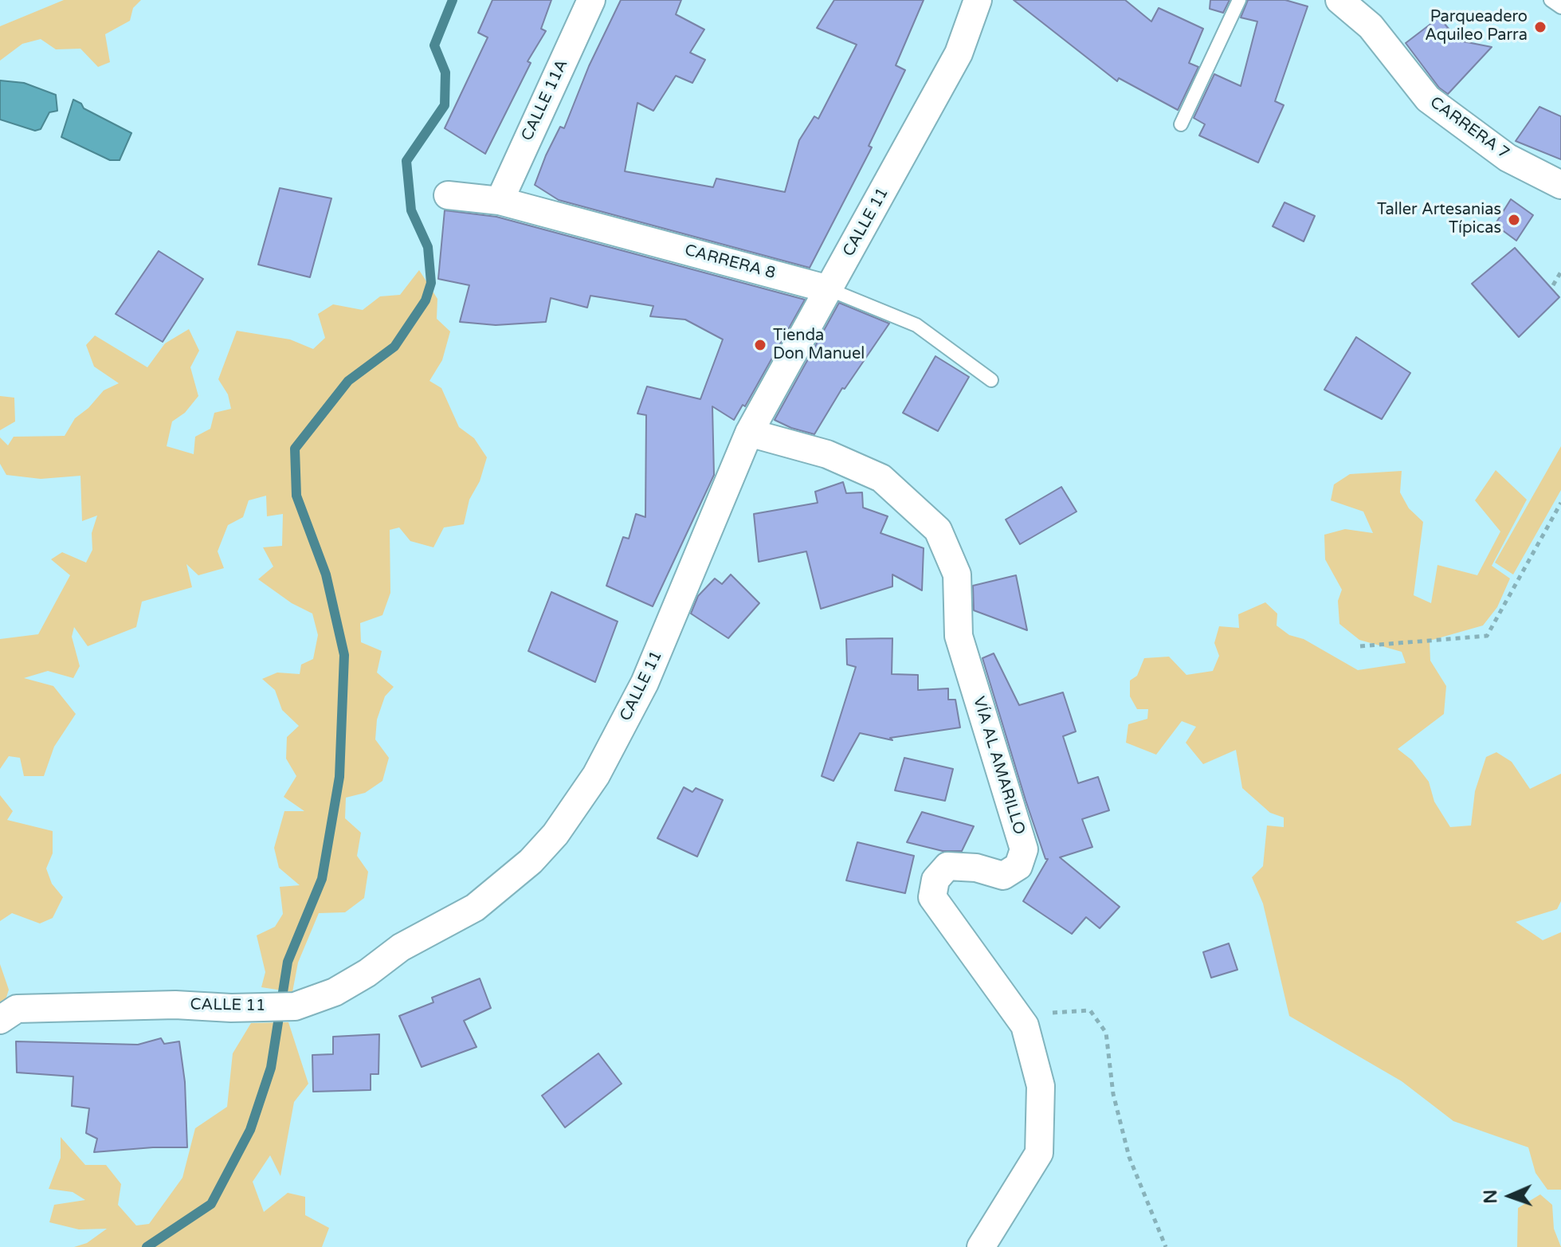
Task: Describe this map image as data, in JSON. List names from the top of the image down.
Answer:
{
  "streets": {
    "street": [
      "CALLE 11A",
      "CARRERA 7",
      "CALLE 11",
      "CARRERA 8",
      "VÍA AL AMARILLO"
    ]
  },
  "crossings": [
    ["CALLE 11A", "CARRERA 8"],
    ["CALLE 11", "CARRERA 8"],
    ["CALLE 11", "VÍA AL AMARILLO"]
  ],
  "places": ["Parqueadero Aquileo Parra", "Taller Artesanias Típicas", "Tienda Don Manuel"],
  "north": "left"
}
